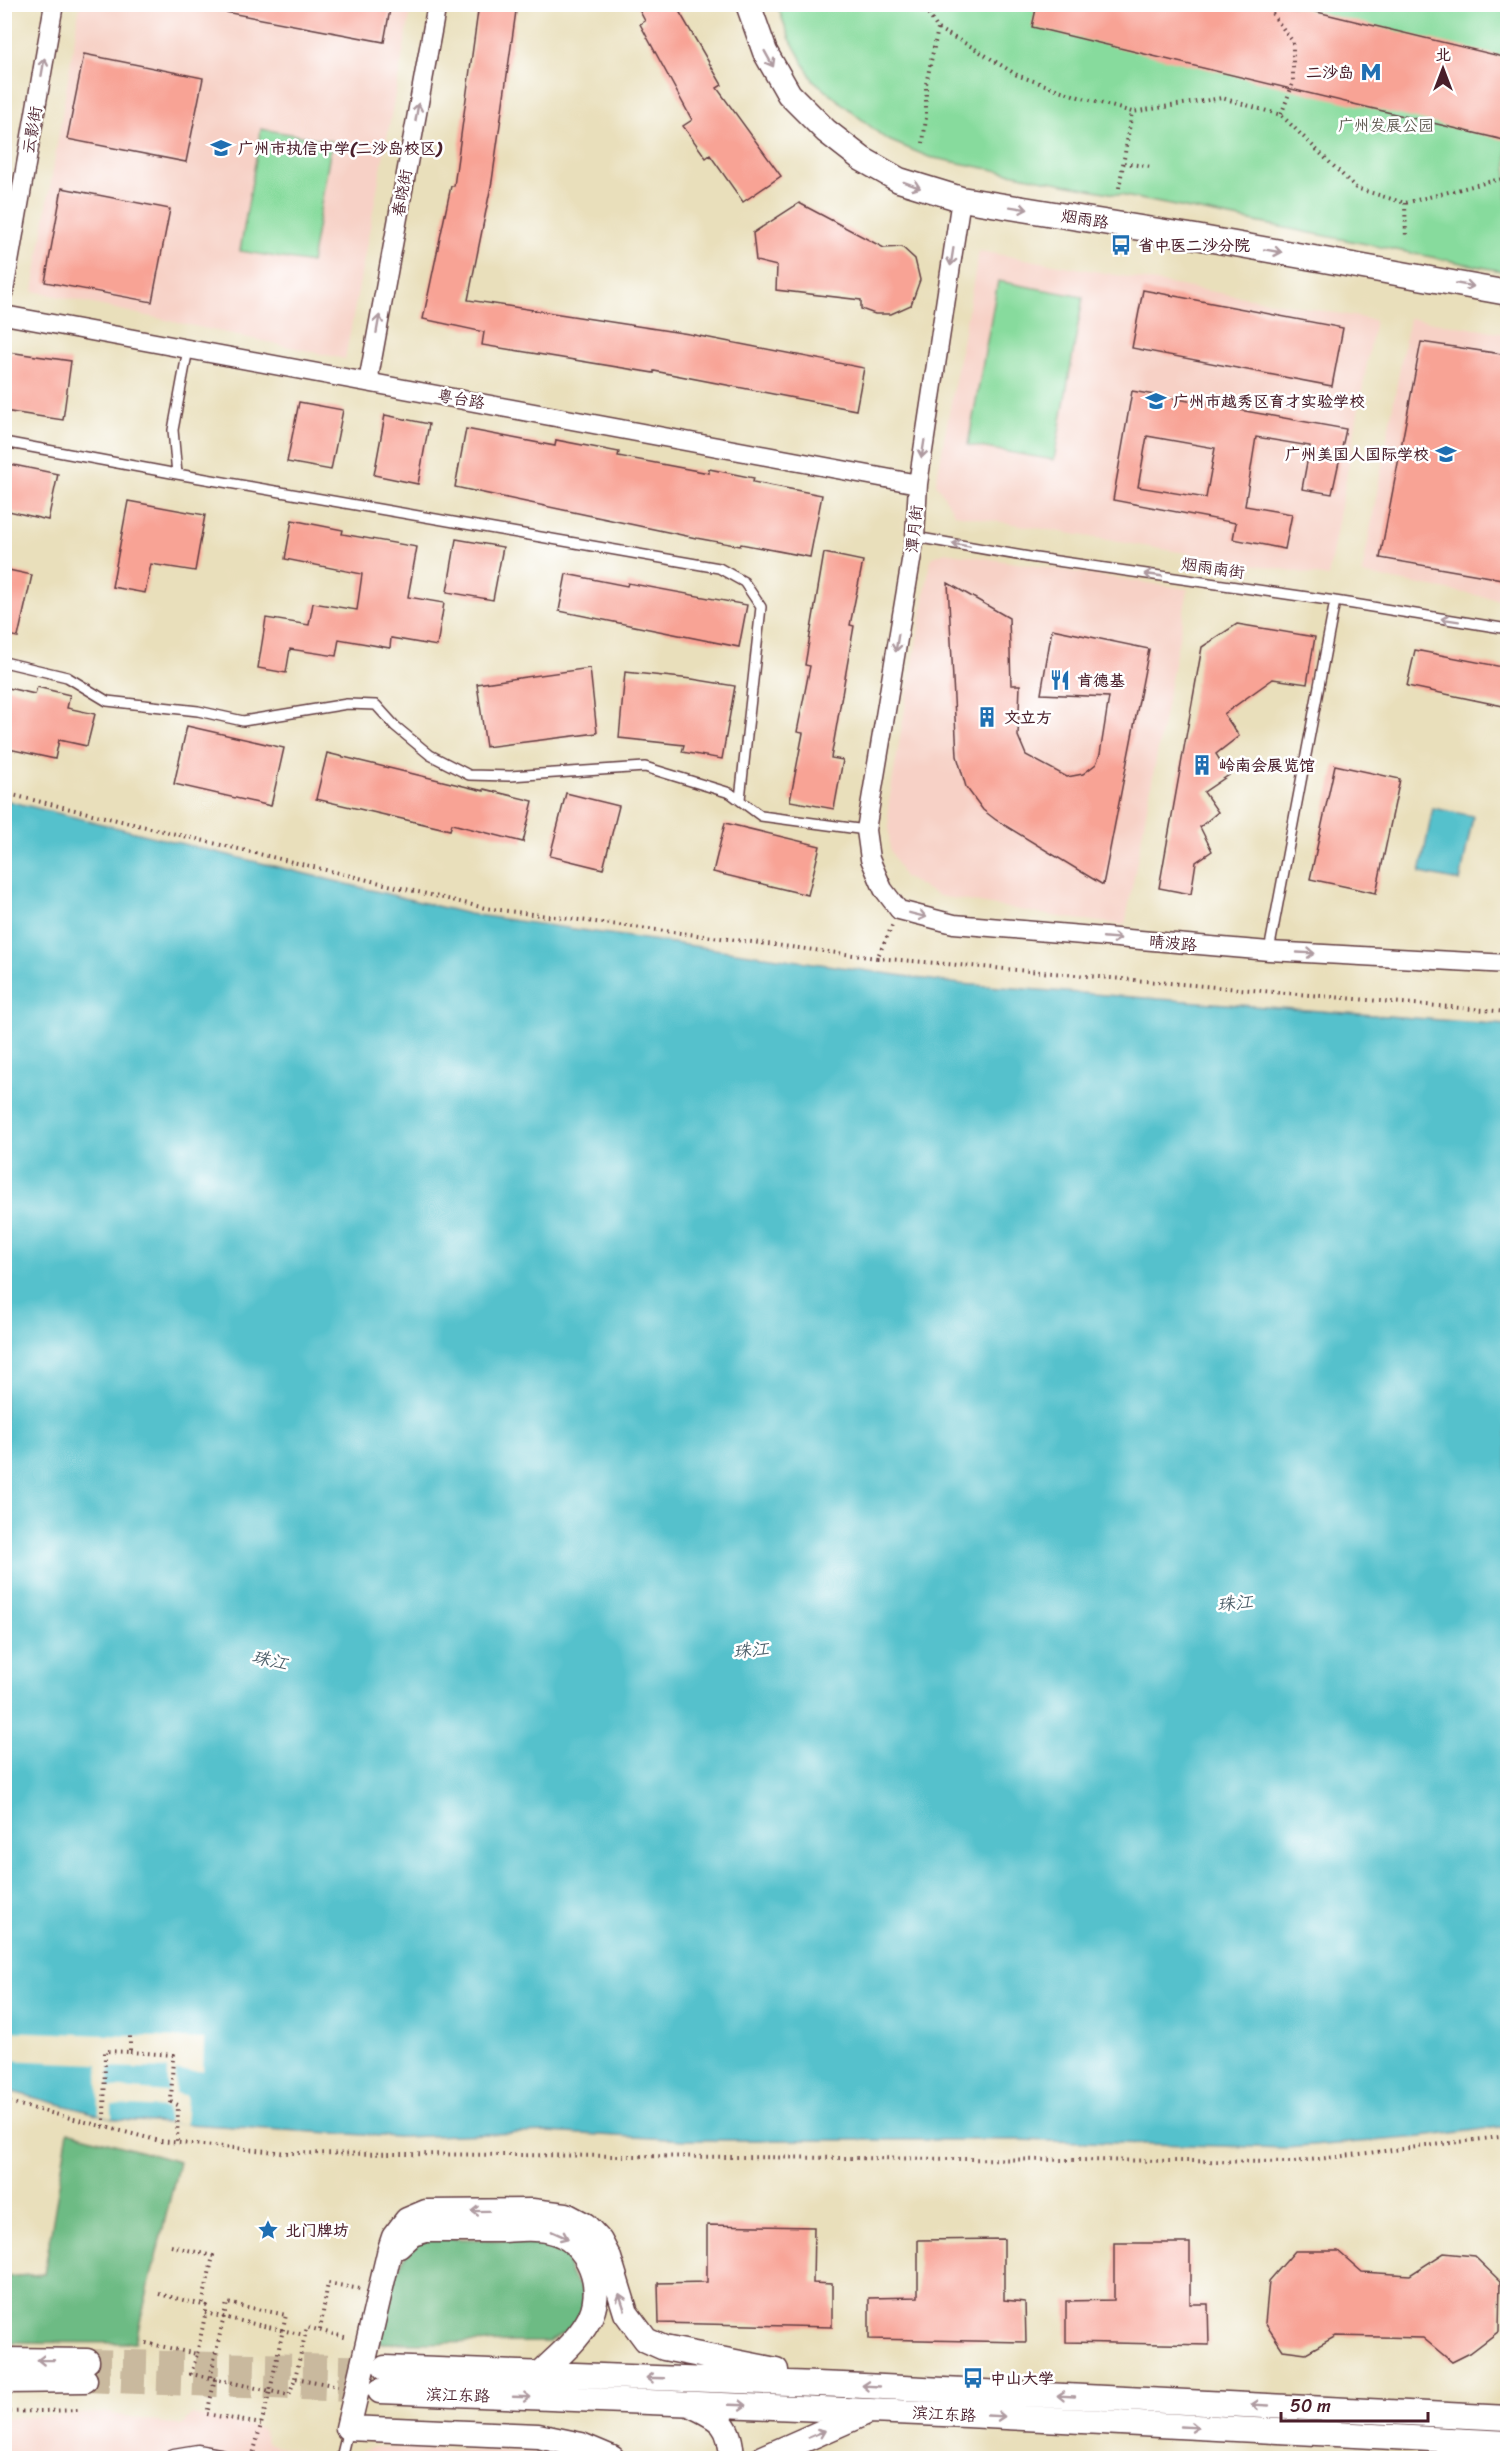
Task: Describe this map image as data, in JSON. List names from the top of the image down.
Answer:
{
  "streets": {
    "main road": ["烟雨路", "滨江东路"],
    "street": [
      "云影街",
      "春晓街",
      "粤台路",
      "潭月街",
      "晴波路"
    ],
    "lane": ["烟雨南街"]
  },
  "crossings": [
    ["春晓街", "粤台路"],
    ["烟雨路", "潭月街"],
    ["粤台路", "潭月街"],
    ["潭月街", "烟雨南街"],
    ["潭月街", "晴波路"]
  ],
  "one_way": [
    "云影街",
    "春晓街",
    "烟雨路",
    "潭月街",
    "烟雨南街",
    "晴波路"
  ],
  "water": ["珠江"],
  "parks": ["广州发展公园"],
  "places": {
    "metro station": ["二沙岛"],
    "school or university": ["广州市执信中学(二沙岛校区)", "广州市越秀区育才实验学校", "广州美国人国际学校"],
    "bus stop": ["省中医二沙分院", "中山大学"],
    "restaurant": ["肯德基"],
    "building": ["文立方", "岭南会展览馆"],
    "place": ["北门牌坊"]
  },
  "scale_bar": "50 m",
  "north": "top"
}
